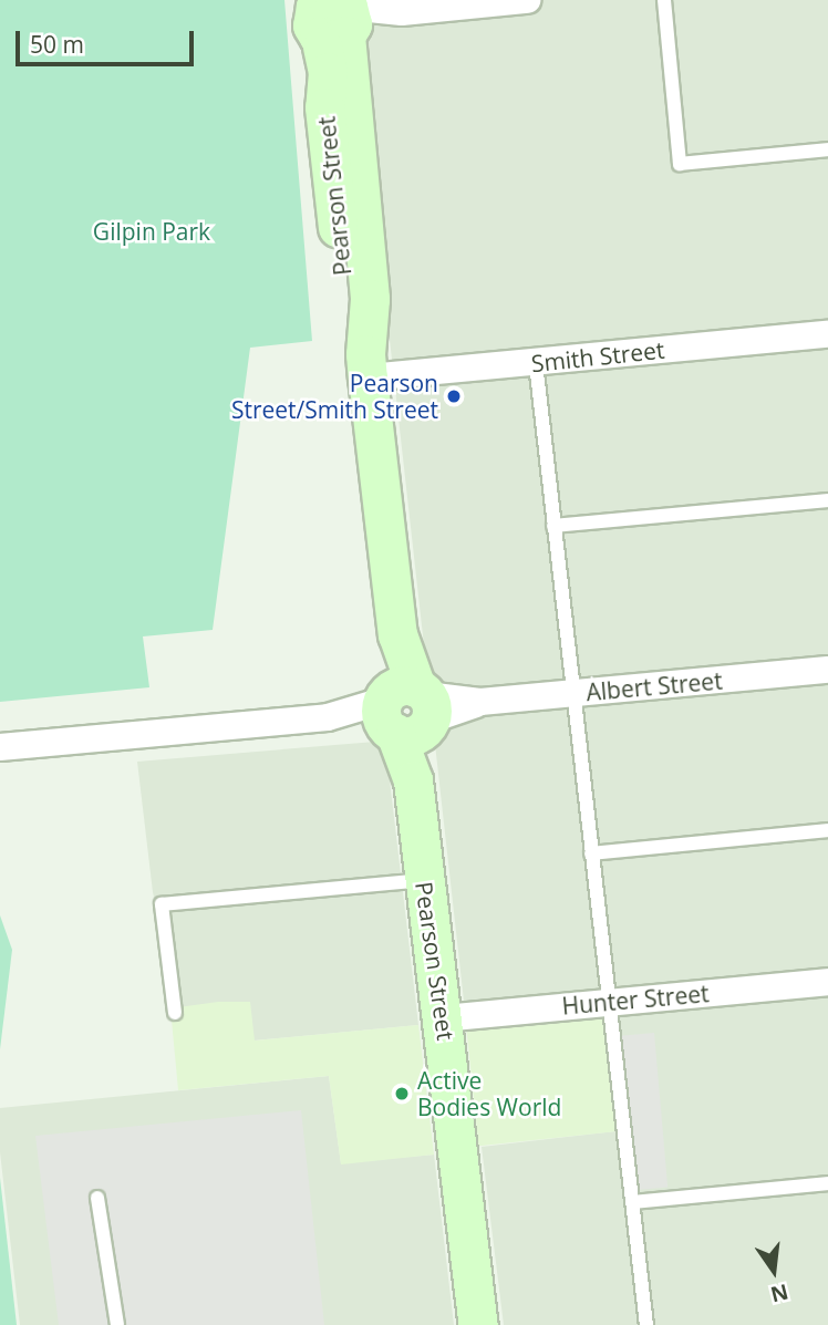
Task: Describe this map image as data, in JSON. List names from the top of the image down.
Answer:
{
  "streets": {
    "street": [
      "Pearson Street",
      "Smith Street",
      "Albert Street",
      "Hunter Street"
    ]
  },
  "crossings": [
    ["Pearson Street", "Smith Street"],
    ["Pearson Street", "Albert Street"],
    ["Pearson Street", "Hunter Street"]
  ],
  "parks": ["Gilpin Park"],
  "places": ["Pearson Street/Smith Street", "Active Bodies World"],
  "scale_bar": "50 m",
  "north": "bottom"
}
